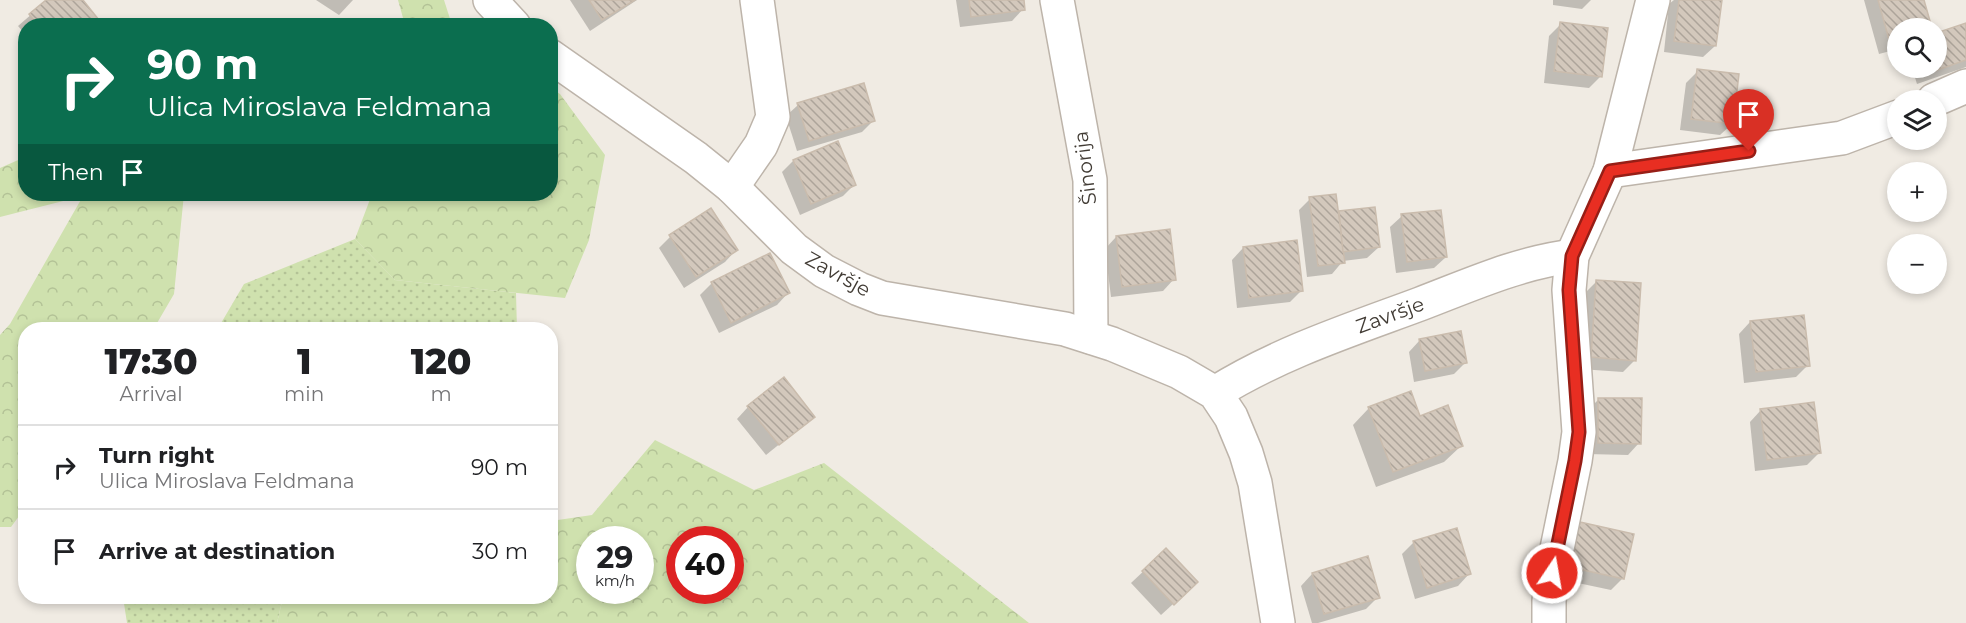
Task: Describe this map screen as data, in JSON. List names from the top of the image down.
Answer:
{
  "streets": {
    "street": ["Šinorija", "Završje"]
  },
  "crossings": [
    ["Šinorija", "Završje"]
  ],
  "page": {
    "map_buttons": ["+", "−"],
    "turn": ["90 m", "Ulica Miroslava Feldmana"],
    "then": "Then",
    "eta": [
      "17:30",
      "Arrival",
      "1",
      "min",
      "120",
      "m"
    ],
    "list": [
      {
        "name": "Turn right",
        "note": "Ulica Miroslava Feldmana",
        "value": "90 m"
      },
      {
        "name": "Arrive at destination",
        "value": "30 m"
      }
    ],
    "speed": "29 km/h",
    "limit": "40"
  }
}
